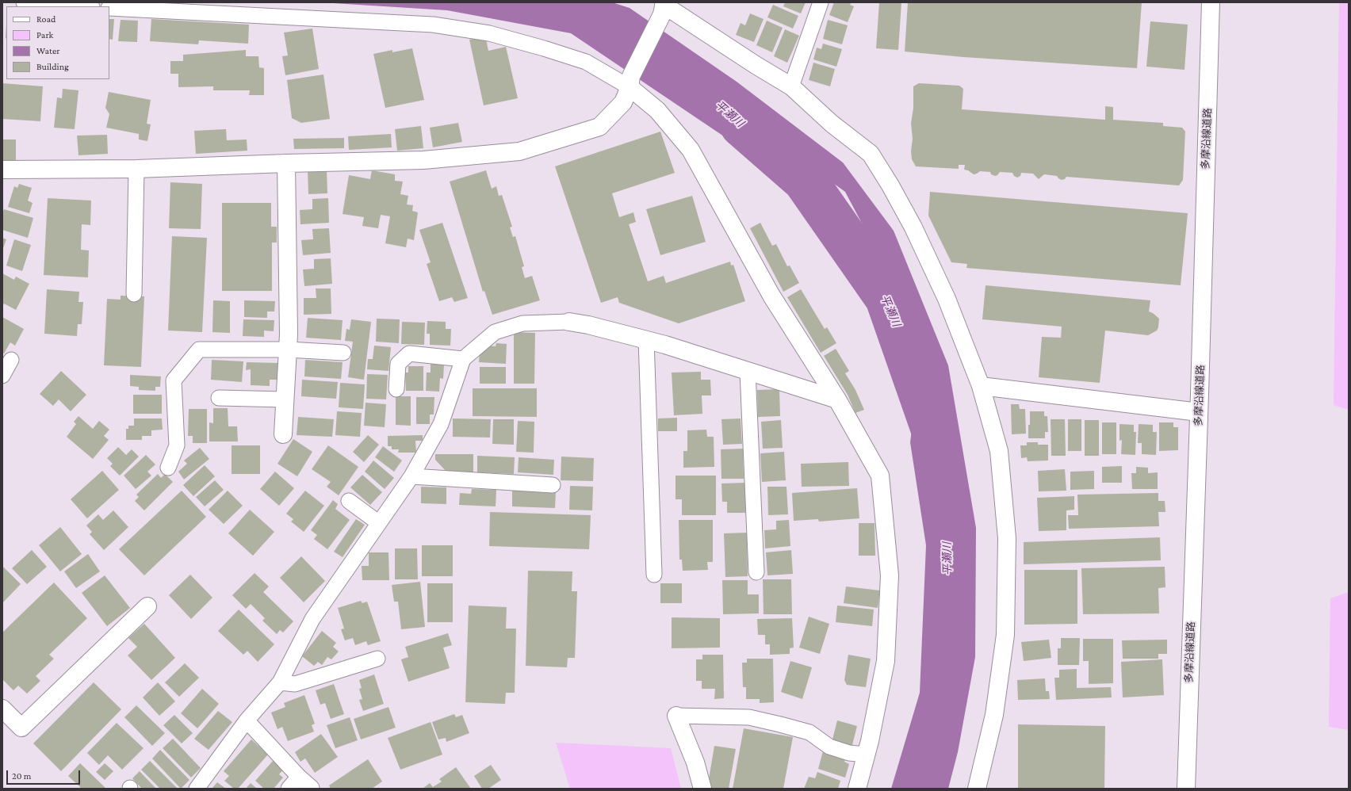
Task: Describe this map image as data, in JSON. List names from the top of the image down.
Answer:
{
  "streets": {
    "street": ["多摩沿線道路"]
  },
  "water": ["平瀬川"],
  "legend": [
    "Road",
    "Park",
    "Water",
    "Building"
  ],
  "scale_bar": "20 m"
}
